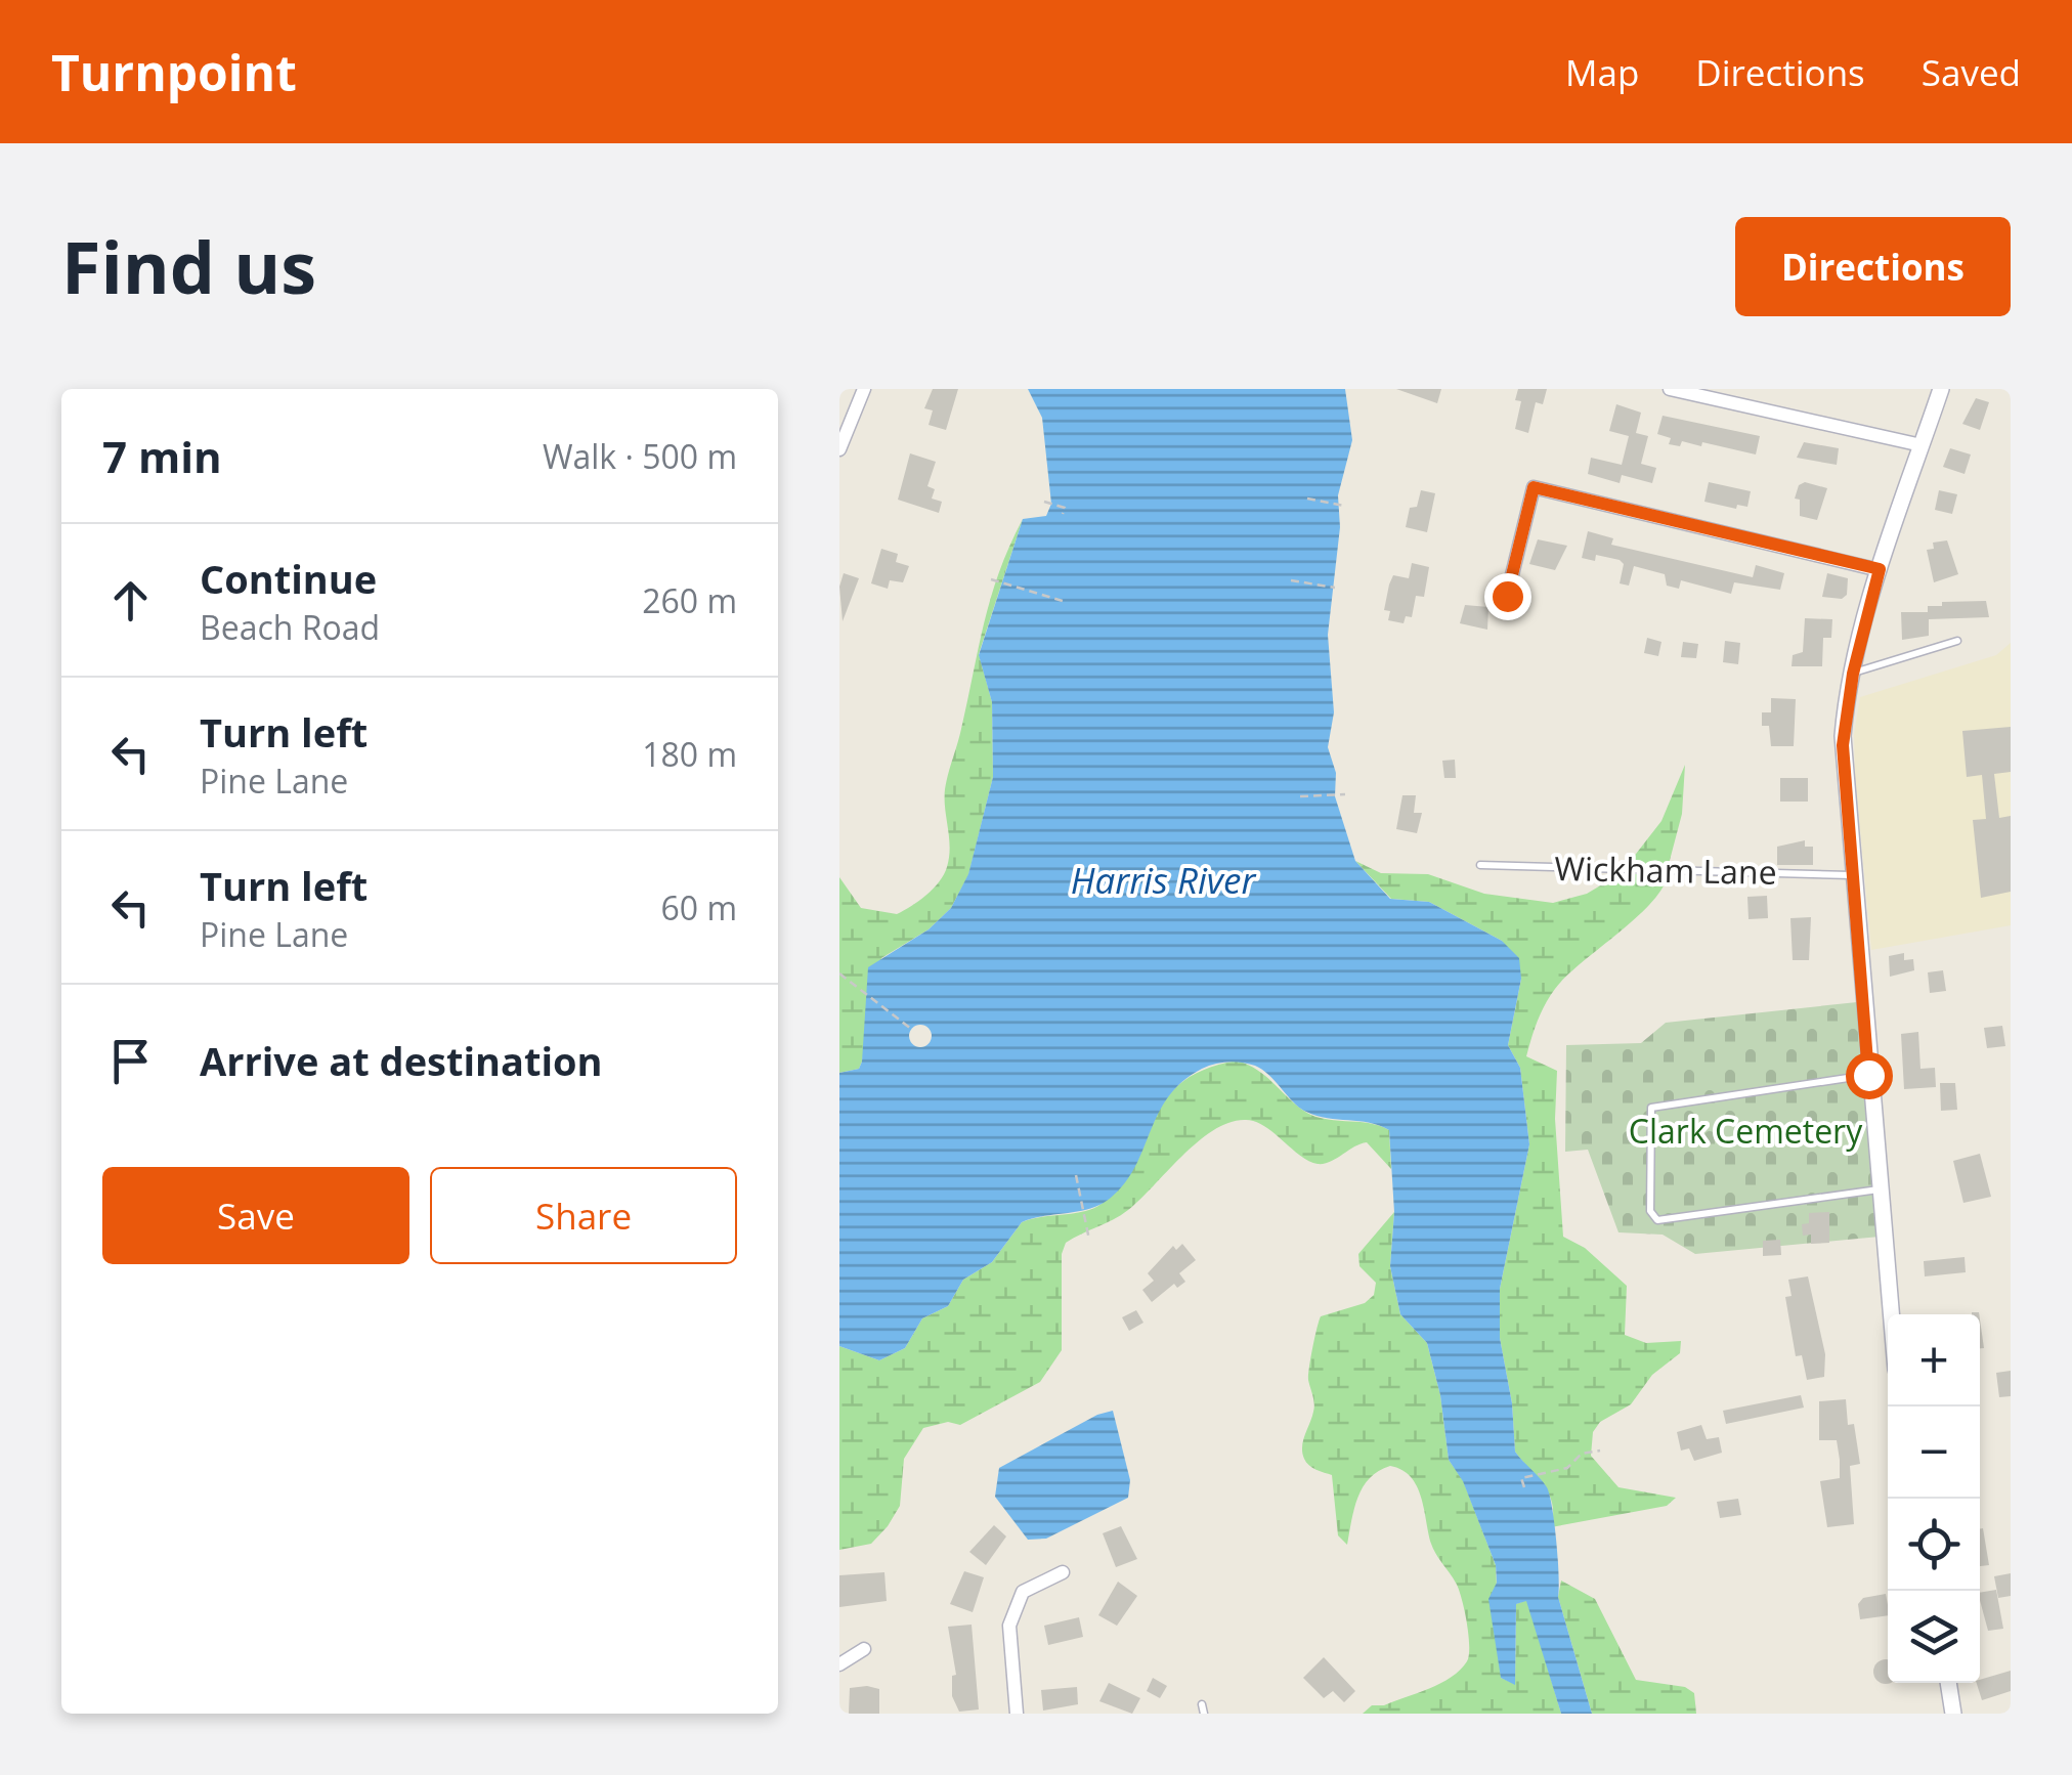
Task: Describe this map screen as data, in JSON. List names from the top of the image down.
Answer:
{
  "streets": {
    "lane": ["Wickham Lane"]
  },
  "water": ["Harris River"],
  "parks": ["Clark Cemetery"],
  "page": {
    "header": "Turnpoint",
    "nav": ["Map", "Directions", "Saved"],
    "title": "Find us",
    "buttons": [
      "Directions",
      ["Save", "Share"]
    ],
    "heading": ["7 min", "Walk · 500 m"],
    "list": [
      ["Continue", "Beach Road", "260 m"],
      ["Turn left", "Pine Lane", "180 m"],
      ["Turn left", "Pine Lane", "60 m"],
      "Arrive at destination"
    ],
    "map_buttons": ["+", "−"]
  }
}
